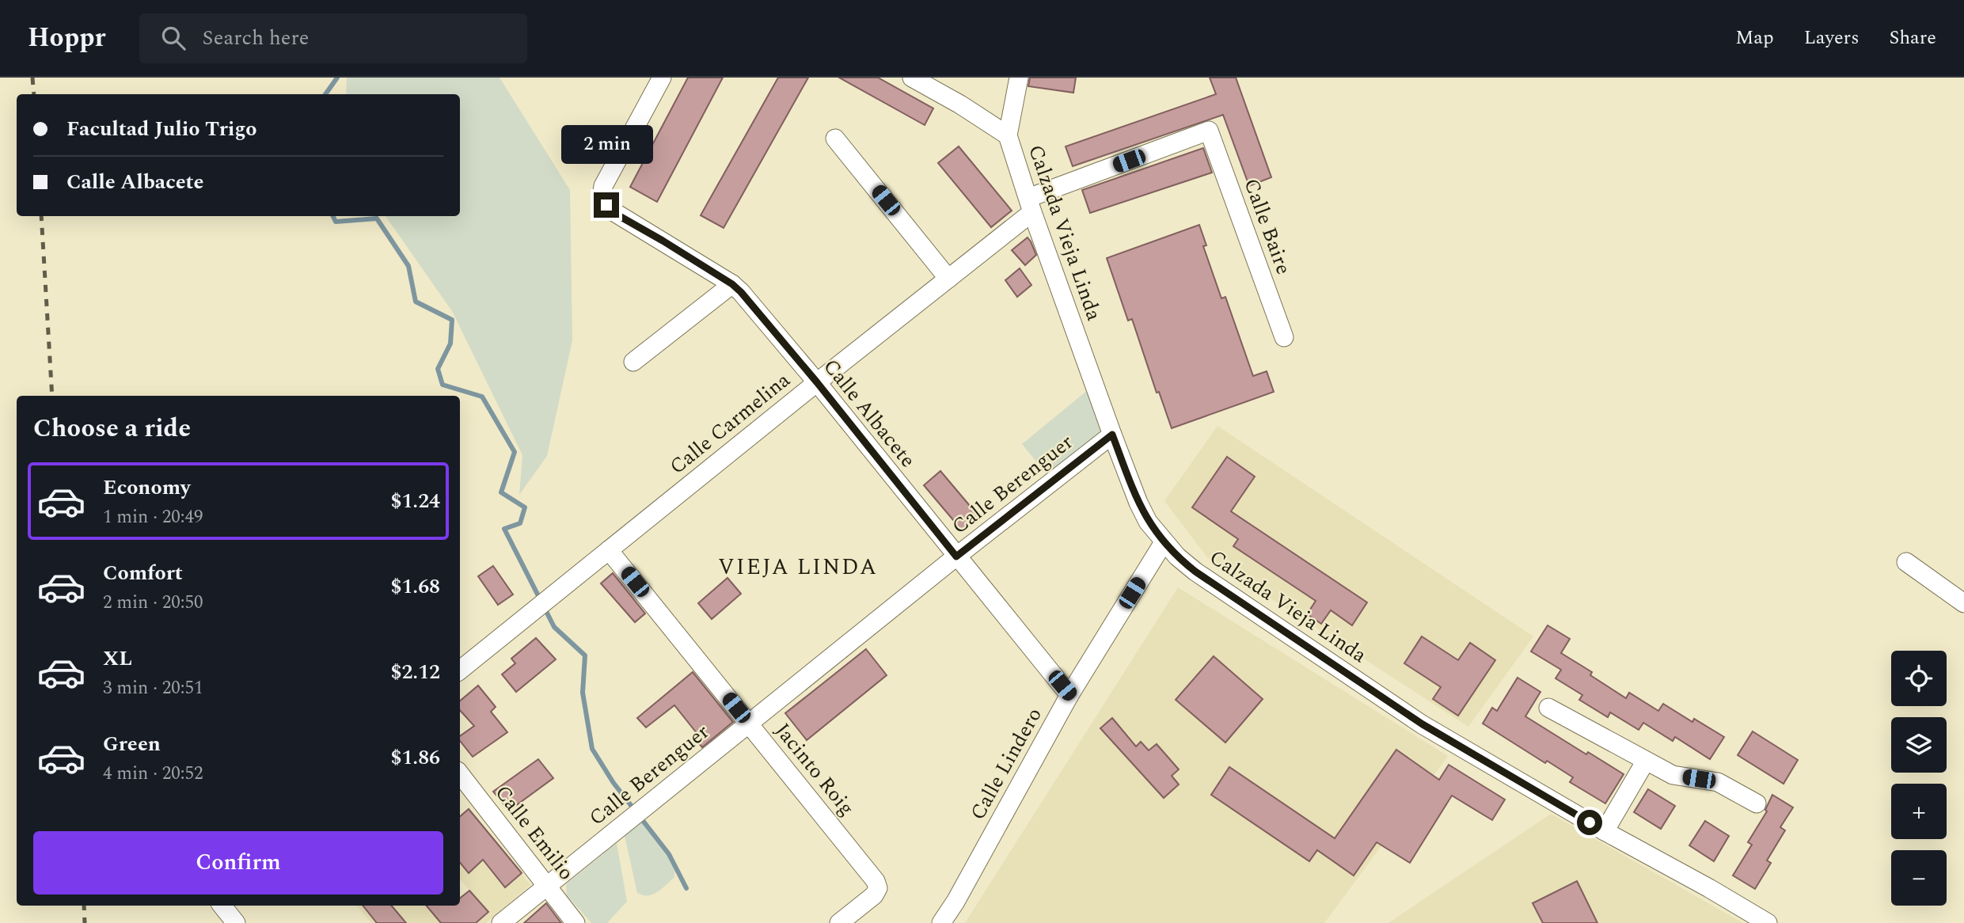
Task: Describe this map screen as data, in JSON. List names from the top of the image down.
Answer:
{
  "streets": {
    "street": [
      "Calle Baire",
      "Calzada Vieja Linda",
      "Calle Albacete",
      "Calle Carmelina",
      "Calle Berenguer",
      "Calle Lindero",
      "Jacinto Roig",
      "Calle Emilio"
    ]
  },
  "crossings": [
    ["Calle Baire", "Calle Carmelina"],
    ["Calzada Vieja Linda", "Calle Carmelina"],
    ["Calzada Vieja Linda", "Calle Berenguer"],
    ["Calzada Vieja Linda", "Calle Lindero"],
    ["Calle Albacete", "Calle Carmelina"],
    ["Calle Albacete", "Calle Berenguer"],
    ["Calle Albacete", "Calle Lindero"],
    ["Calle Carmelina", "Jacinto Roig"],
    ["Calle Berenguer", "Jacinto Roig"],
    ["Calle Berenguer", "Calle Emilio"]
  ],
  "districts": ["VIEJA LINDA"],
  "page": {
    "header": "Hoppr",
    "search": "Search here",
    "nav": ["Map", "Layers", "Share"],
    "banner": ["Facultad Julio Trigo", "Calle Albacete"],
    "bubble": "2 min",
    "heading": "Choose a ride",
    "list": [
      {
        "name": "Economy",
        "note": "1 min · 20:49",
        "value": "$1.24"
      },
      {
        "name": "Comfort",
        "note": "2 min · 20:50",
        "value": "$1.68"
      },
      {
        "name": "XL",
        "note": "3 min · 20:51",
        "value": "$2.12"
      },
      {
        "name": "Green",
        "note": "4 min · 20:52",
        "value": "$1.86"
      }
    ],
    "map_buttons": ["+", "−"],
    "buttons": "Confirm"
  }
}
